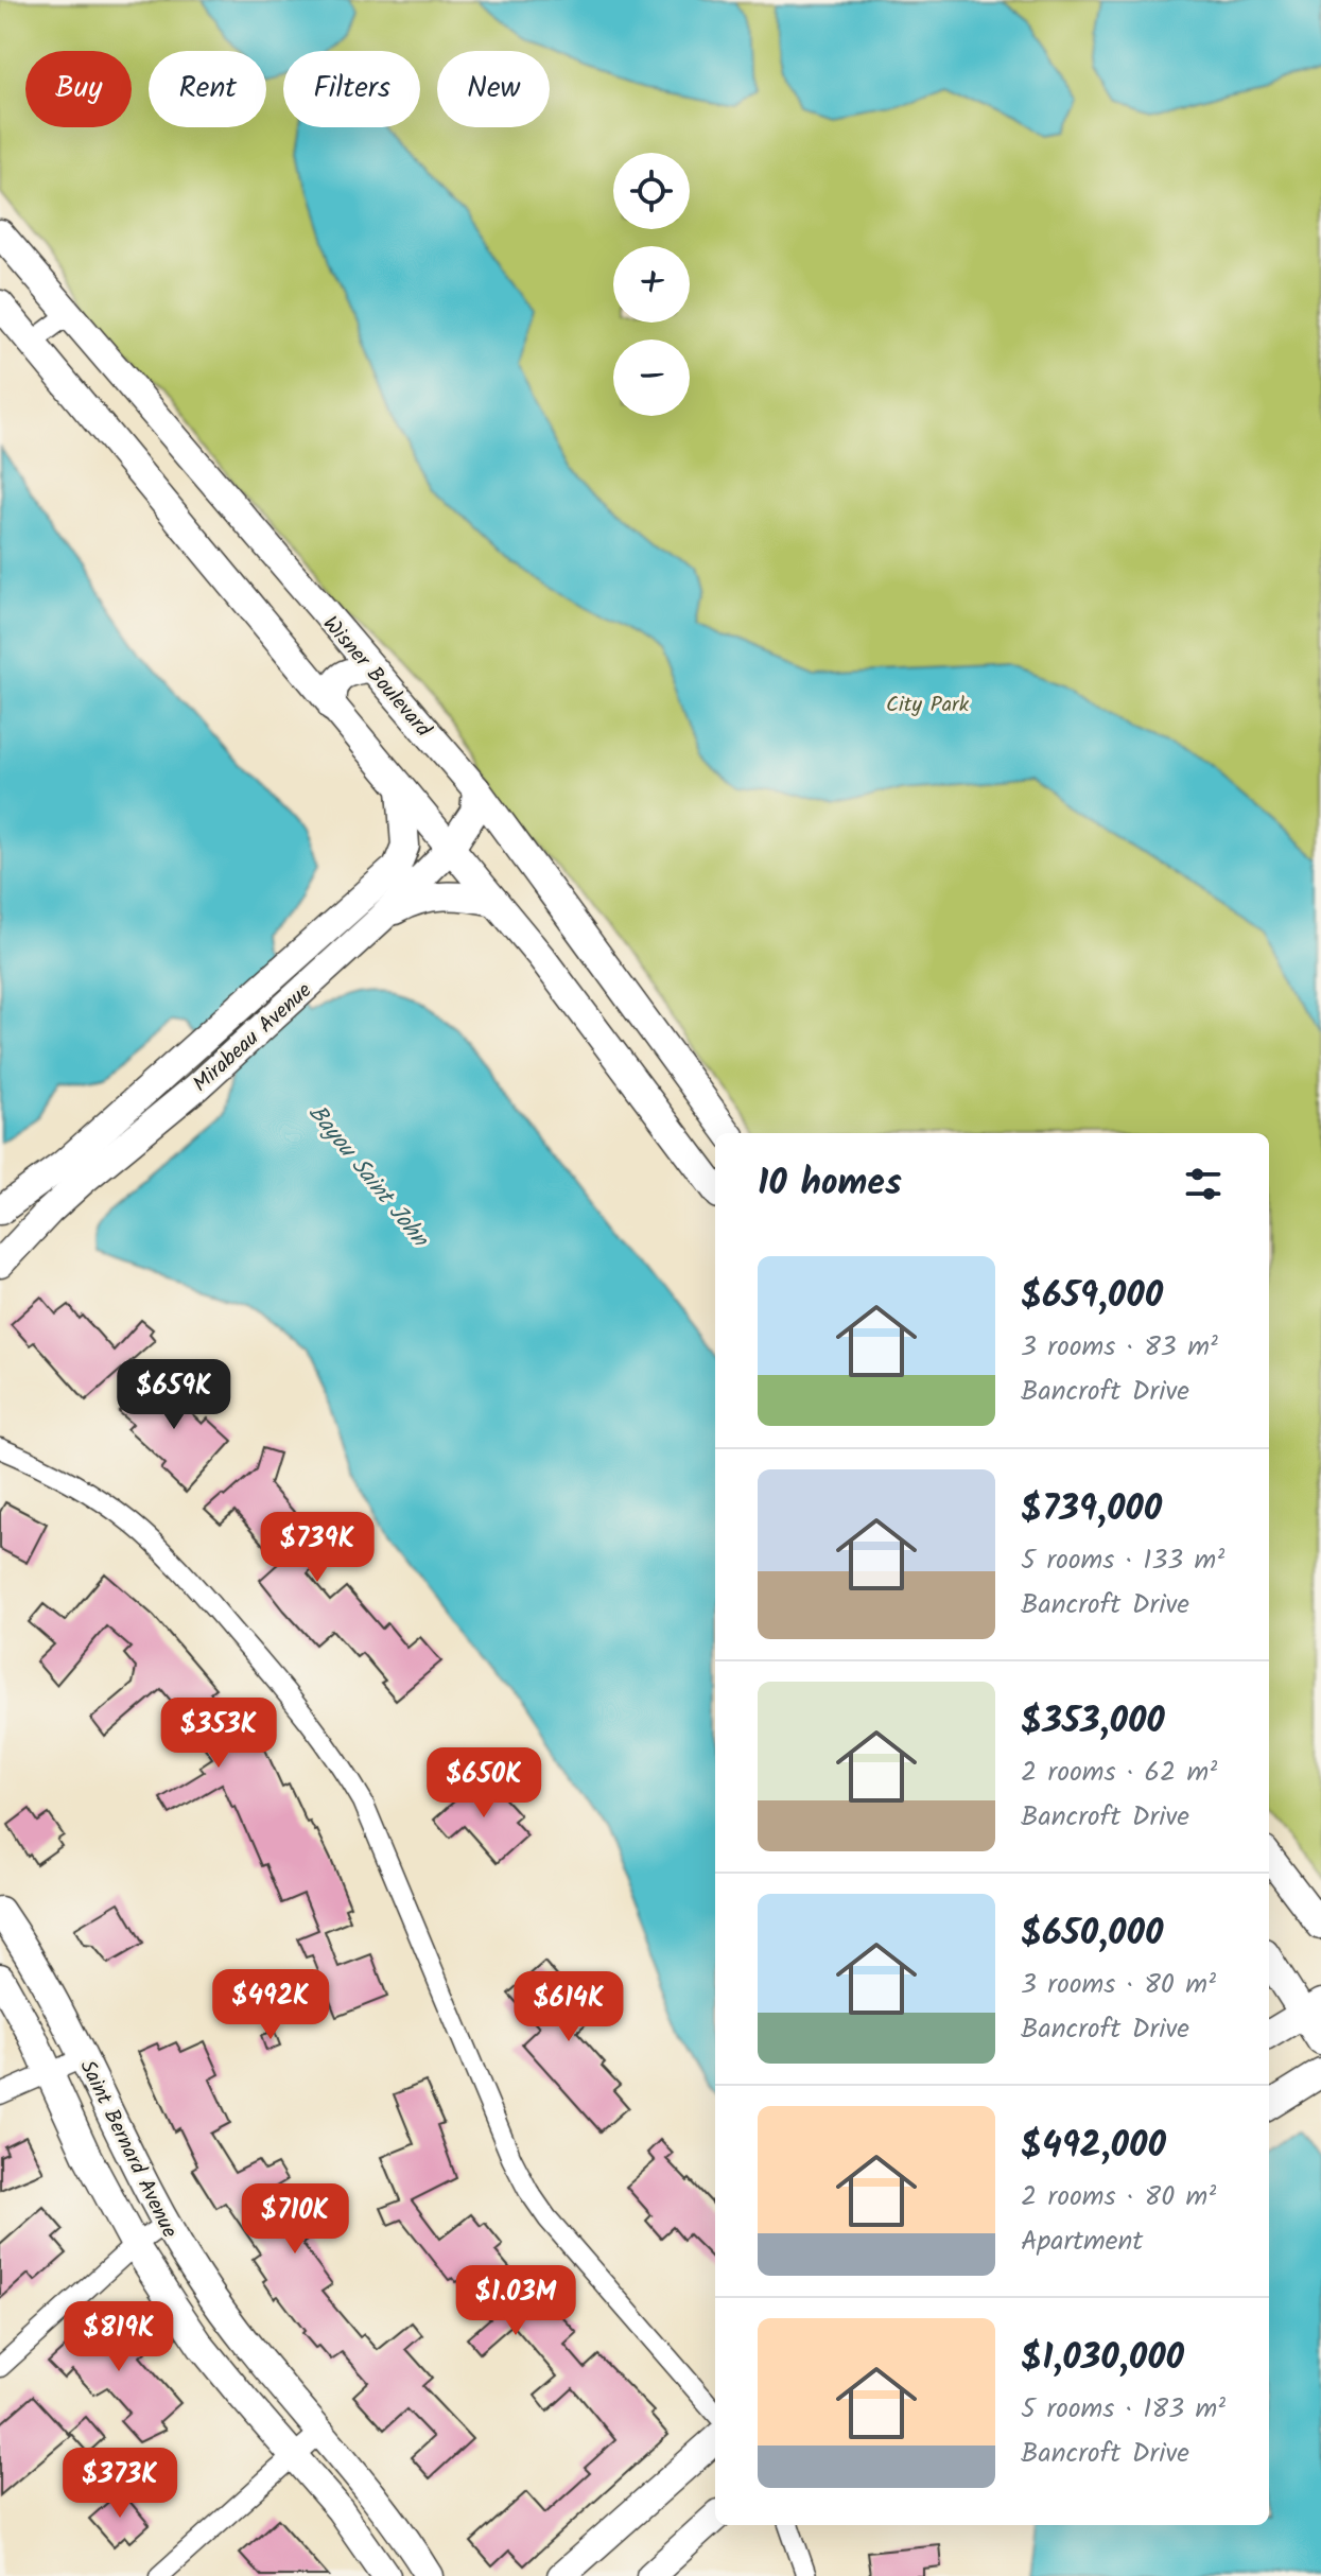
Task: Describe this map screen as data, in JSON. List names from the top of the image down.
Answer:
{
  "streets": {
    "street": ["Wisner Boulevard", "Mirabeau Avenue", "Saint Bernard Avenue"]
  },
  "crossings": [
    ["Wisner Boulevard", "Mirabeau Avenue"]
  ],
  "water": ["Bayou Saint John"],
  "parks": ["City Park"],
  "page": {
    "chip": [
      "Buy",
      "Rent",
      "Filters",
      "New"
    ],
    "map_buttons": ["+", "−"],
    "heading": "10 homes",
    "list": [
      {
        "name": "$659,000",
        "note": "3 rooms · 83 m² · Bancroft Drive"
      },
      {
        "name": "$739,000",
        "note": "5 rooms · 133 m² · Bancroft Drive"
      },
      {
        "name": "$353,000",
        "note": "2 rooms · 62 m² · Bancroft Drive"
      },
      {
        "name": "$650,000",
        "note": "3 rooms · 80 m² · Bancroft Drive"
      },
      {
        "name": "$492,000",
        "note": "2 rooms · 80 m² · Apartment"
      },
      {
        "name": "$1,030,000",
        "note": "5 rooms · 183 m² · Bancroft Drive"
      }
    ],
    "price": [
      "$659K",
      "$739K",
      "$353K",
      "$650K",
      "$492K",
      "$614K",
      "$710K",
      "$1.03M",
      "$819K",
      "$373K"
    ]
  }
}
